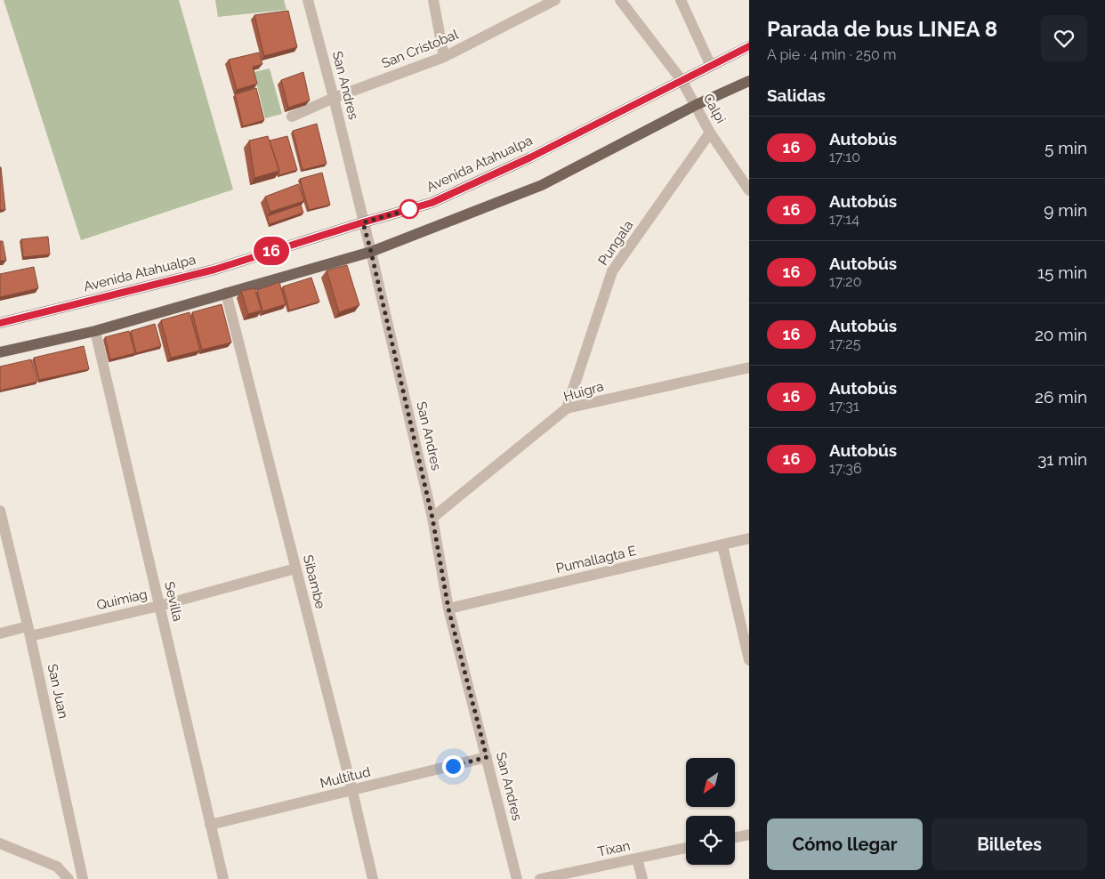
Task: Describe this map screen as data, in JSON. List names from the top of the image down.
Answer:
{
  "streets": {
    "main road": ["Avenida Atahualpa"],
    "street": [
      "San Cristobal",
      "San Andres",
      "Calpi",
      "Pungala",
      "Huigra",
      "Pumallagta E",
      "Sibambe",
      "Quimiag",
      "Sevilla",
      "San Juan",
      "Multitud",
      "Tixan"
    ]
  },
  "crossings": [
    ["San Cristobal", "San Andres"],
    ["San Andres", "Avenida Atahualpa"],
    ["San Andres", "Huigra"],
    ["San Andres", "Pumallagta E"],
    ["San Andres", "Multitud"],
    ["Calpi", "Avenida Atahualpa"],
    ["Calpi", "Pungala"],
    ["Pungala", "Huigra"],
    ["Sibambe", "Quimiag"],
    ["Sibambe", "Multitud"],
    ["Quimiag", "Sevilla"],
    ["Quimiag", "San Juan"],
    ["Sevilla", "Multitud"]
  ],
  "lines": ["bus line 16"],
  "north": "bottom left",
  "page": {
    "on_map": "16",
    "heading": [
      ["Parada de bus LINEA 8", "A pie · 4 min · 250 m"],
      "Salidas"
    ],
    "list": [
      {
        "mark": "16",
        "name": "Autobús",
        "note": "17:10",
        "value": "5 min"
      },
      {
        "mark": "16",
        "name": "Autobús",
        "note": "17:14",
        "value": "9 min"
      },
      {
        "mark": "16",
        "name": "Autobús",
        "note": "17:20",
        "value": "15 min"
      },
      {
        "mark": "16",
        "name": "Autobús",
        "note": "17:25",
        "value": "20 min"
      },
      {
        "mark": "16",
        "name": "Autobús",
        "note": "17:31",
        "value": "26 min"
      },
      {
        "mark": "16",
        "name": "Autobús",
        "note": "17:36",
        "value": "31 min"
      }
    ],
    "buttons": ["Cómo llegar", "Billetes"]
  }
}
